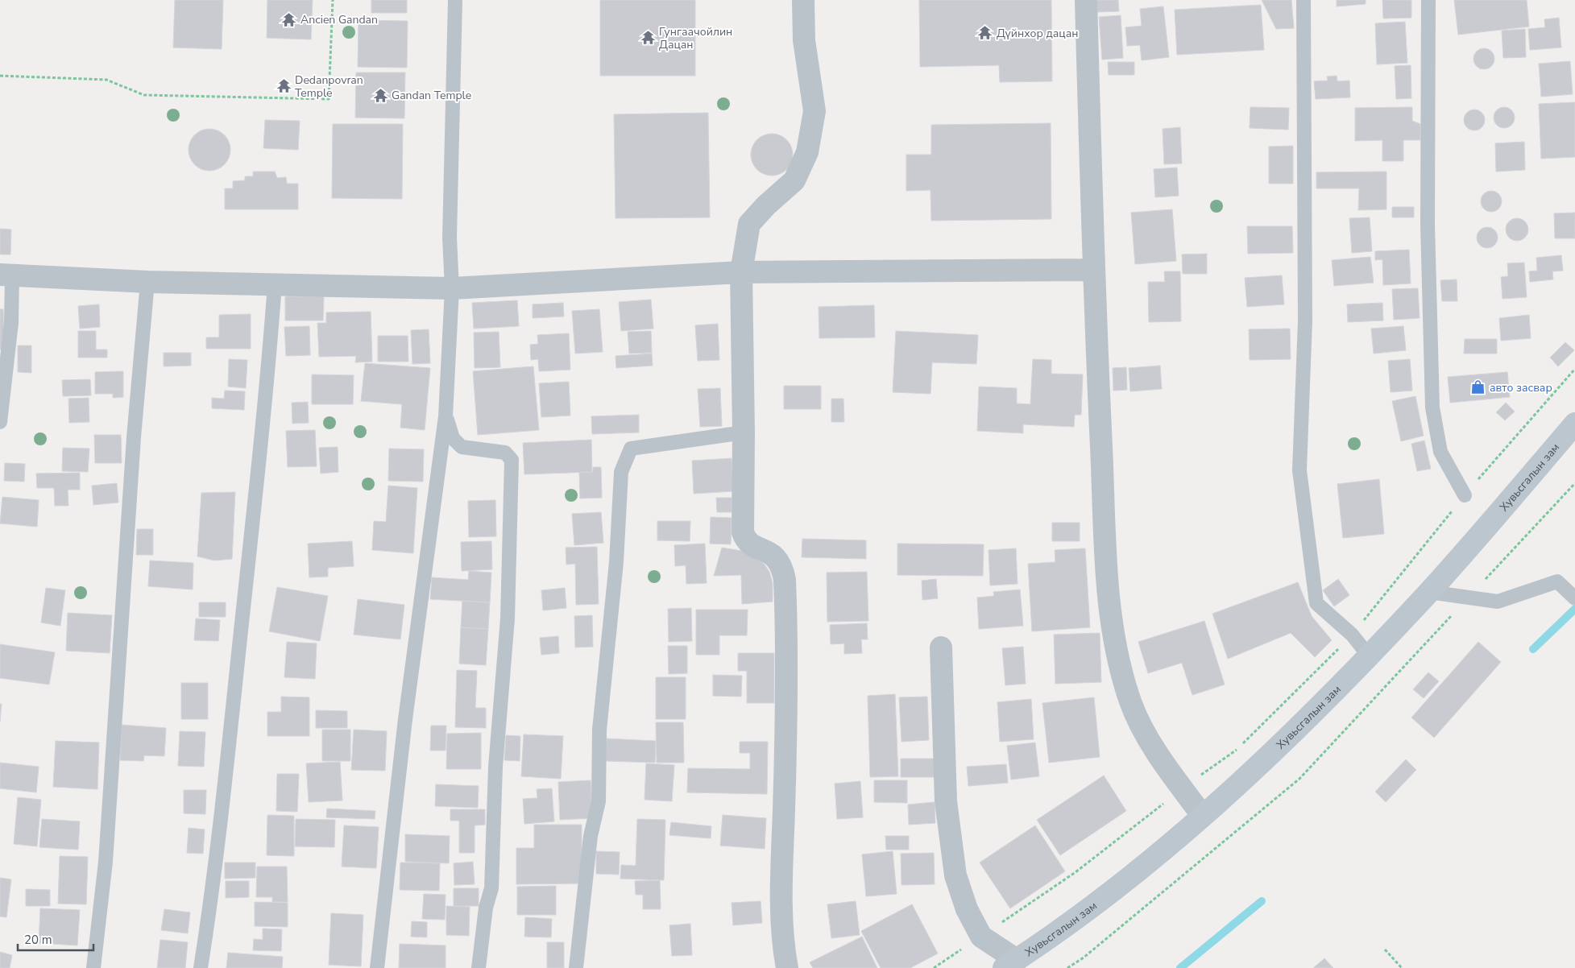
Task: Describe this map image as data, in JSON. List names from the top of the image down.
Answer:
{
  "streets": {
    "main road": ["Хувьсгалын зам"]
  },
  "places": {
    "temple": [
      "Ancien Gandan",
      "Дүйнхор дацан",
      "Гунгаачойлин Дацан",
      "Dedanpovran Temple",
      "Gandan Temple"
    ],
    "shop": ["авто засвар"]
  },
  "scale_bar": "20 m"
}
